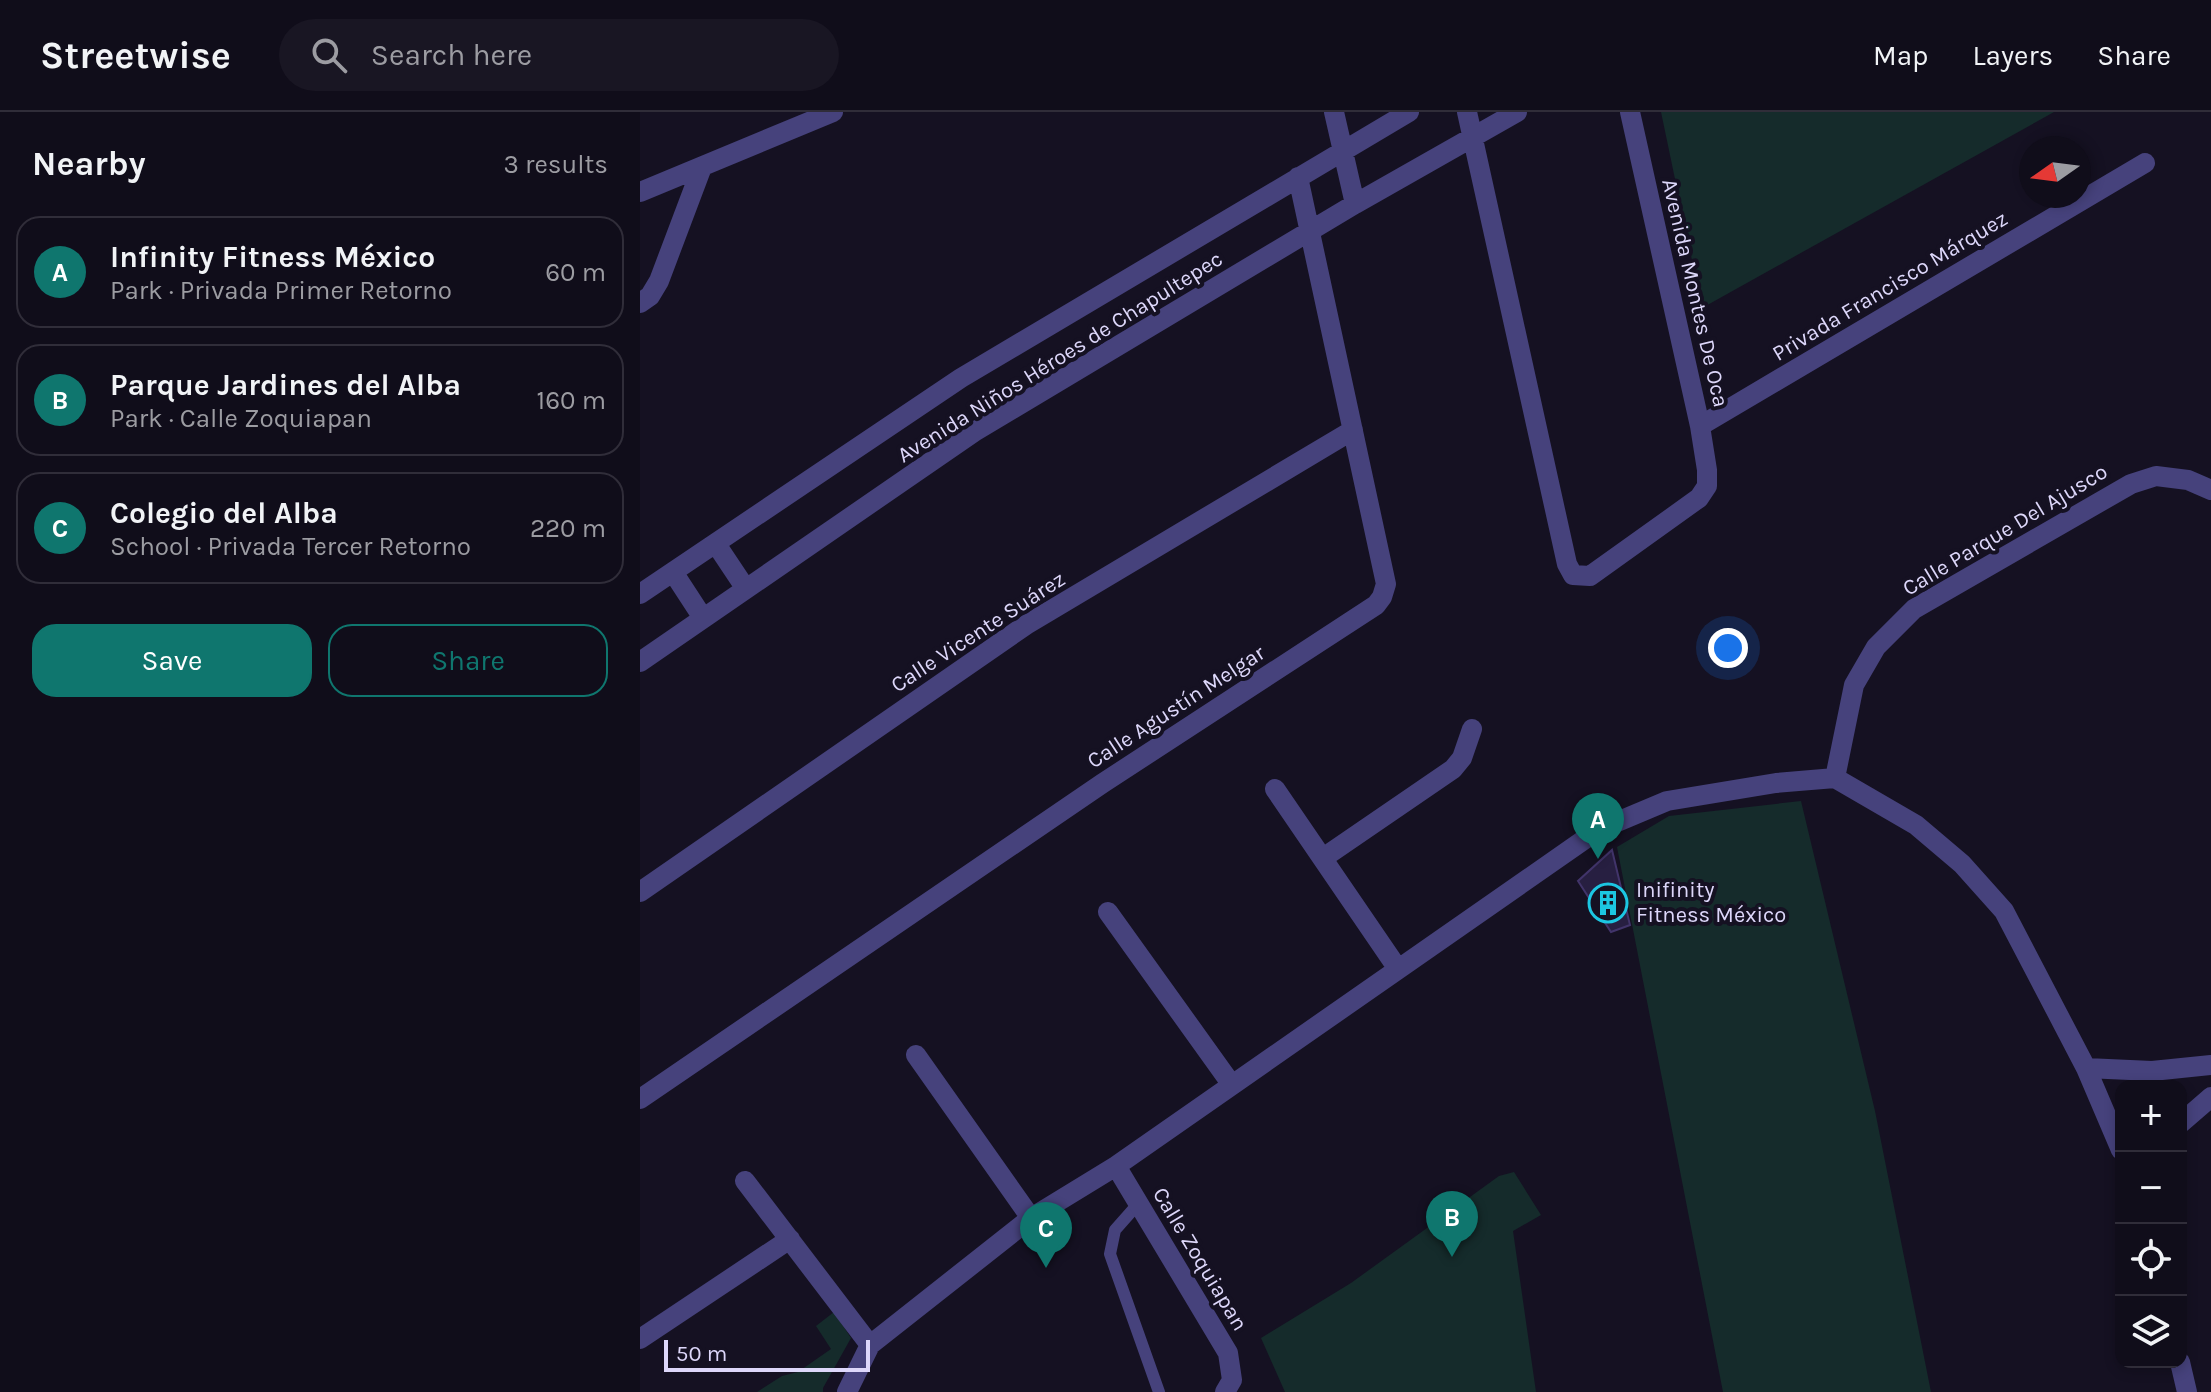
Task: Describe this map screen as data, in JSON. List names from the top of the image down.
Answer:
{
  "streets": {
    "street": [
      "Privada Francisco Márquez",
      "Avenida Montes De Oca",
      "Avenida Niños Héroes de Chapultepec",
      "Calle Parque Del Ajusco",
      "Calle Vicente Suárez",
      "Calle Agustín Melgar",
      "Calle Zoquiapan"
    ]
  },
  "crossings": [
    ["Privada Francisco Márquez", "Avenida Montes De Oca"],
    ["Avenida Montes De Oca", "Avenida Niños Héroes de Chapultepec"],
    ["Avenida Niños Héroes de Chapultepec", "Calle Agustín Melgar"],
    ["Calle Vicente Suárez", "Calle Agustín Melgar"]
  ],
  "places": {
    "building": ["Inifinity Fitness México"]
  },
  "scale_bar": "50 m",
  "north": "left",
  "page": {
    "header": "Streetwise",
    "search": "Search here",
    "nav": ["Map", "Layers", "Share"],
    "heading": ["Nearby", "3 results"],
    "list": [
      {
        "mark": "A",
        "name": "Infinity Fitness México",
        "note": "Park · Privada Primer Retorno",
        "value": "60 m"
      },
      {
        "mark": "B",
        "name": "Parque Jardines del Alba",
        "note": "Park · Calle Zoquiapan",
        "value": "160 m"
      },
      {
        "mark": "C",
        "name": "Colegio del Alba",
        "note": "School · Privada Tercer Retorno",
        "value": "220 m"
      }
    ],
    "buttons": ["Save", "Share"],
    "pins": ["A", "B", "C"],
    "map_buttons": ["+", "−"],
    "scale": "50 m"
  }
}
